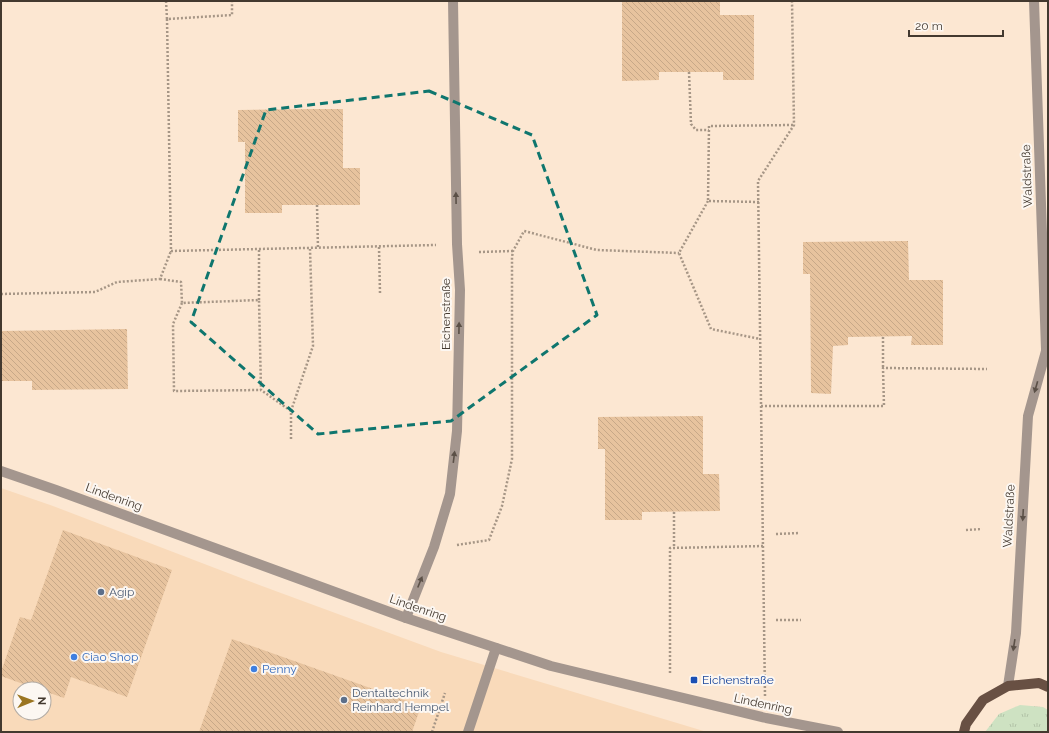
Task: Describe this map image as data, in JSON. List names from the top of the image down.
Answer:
{
  "streets": {
    "street": ["Waldstraße", "Eichenstraße", "Lindenring"]
  },
  "crossings": [
    ["Eichenstraße", "Lindenring"]
  ],
  "one_way": ["Waldstraße", "Eichenstraße"],
  "places": {
    "other": [
      "Agip",
      "Ciao Shop",
      "Penny",
      "Dentaltechnik Reinhard Hempel"
    ],
    "transit": ["Eichenstraße"]
  },
  "scale_bar": "20 m",
  "north": "right"
}
